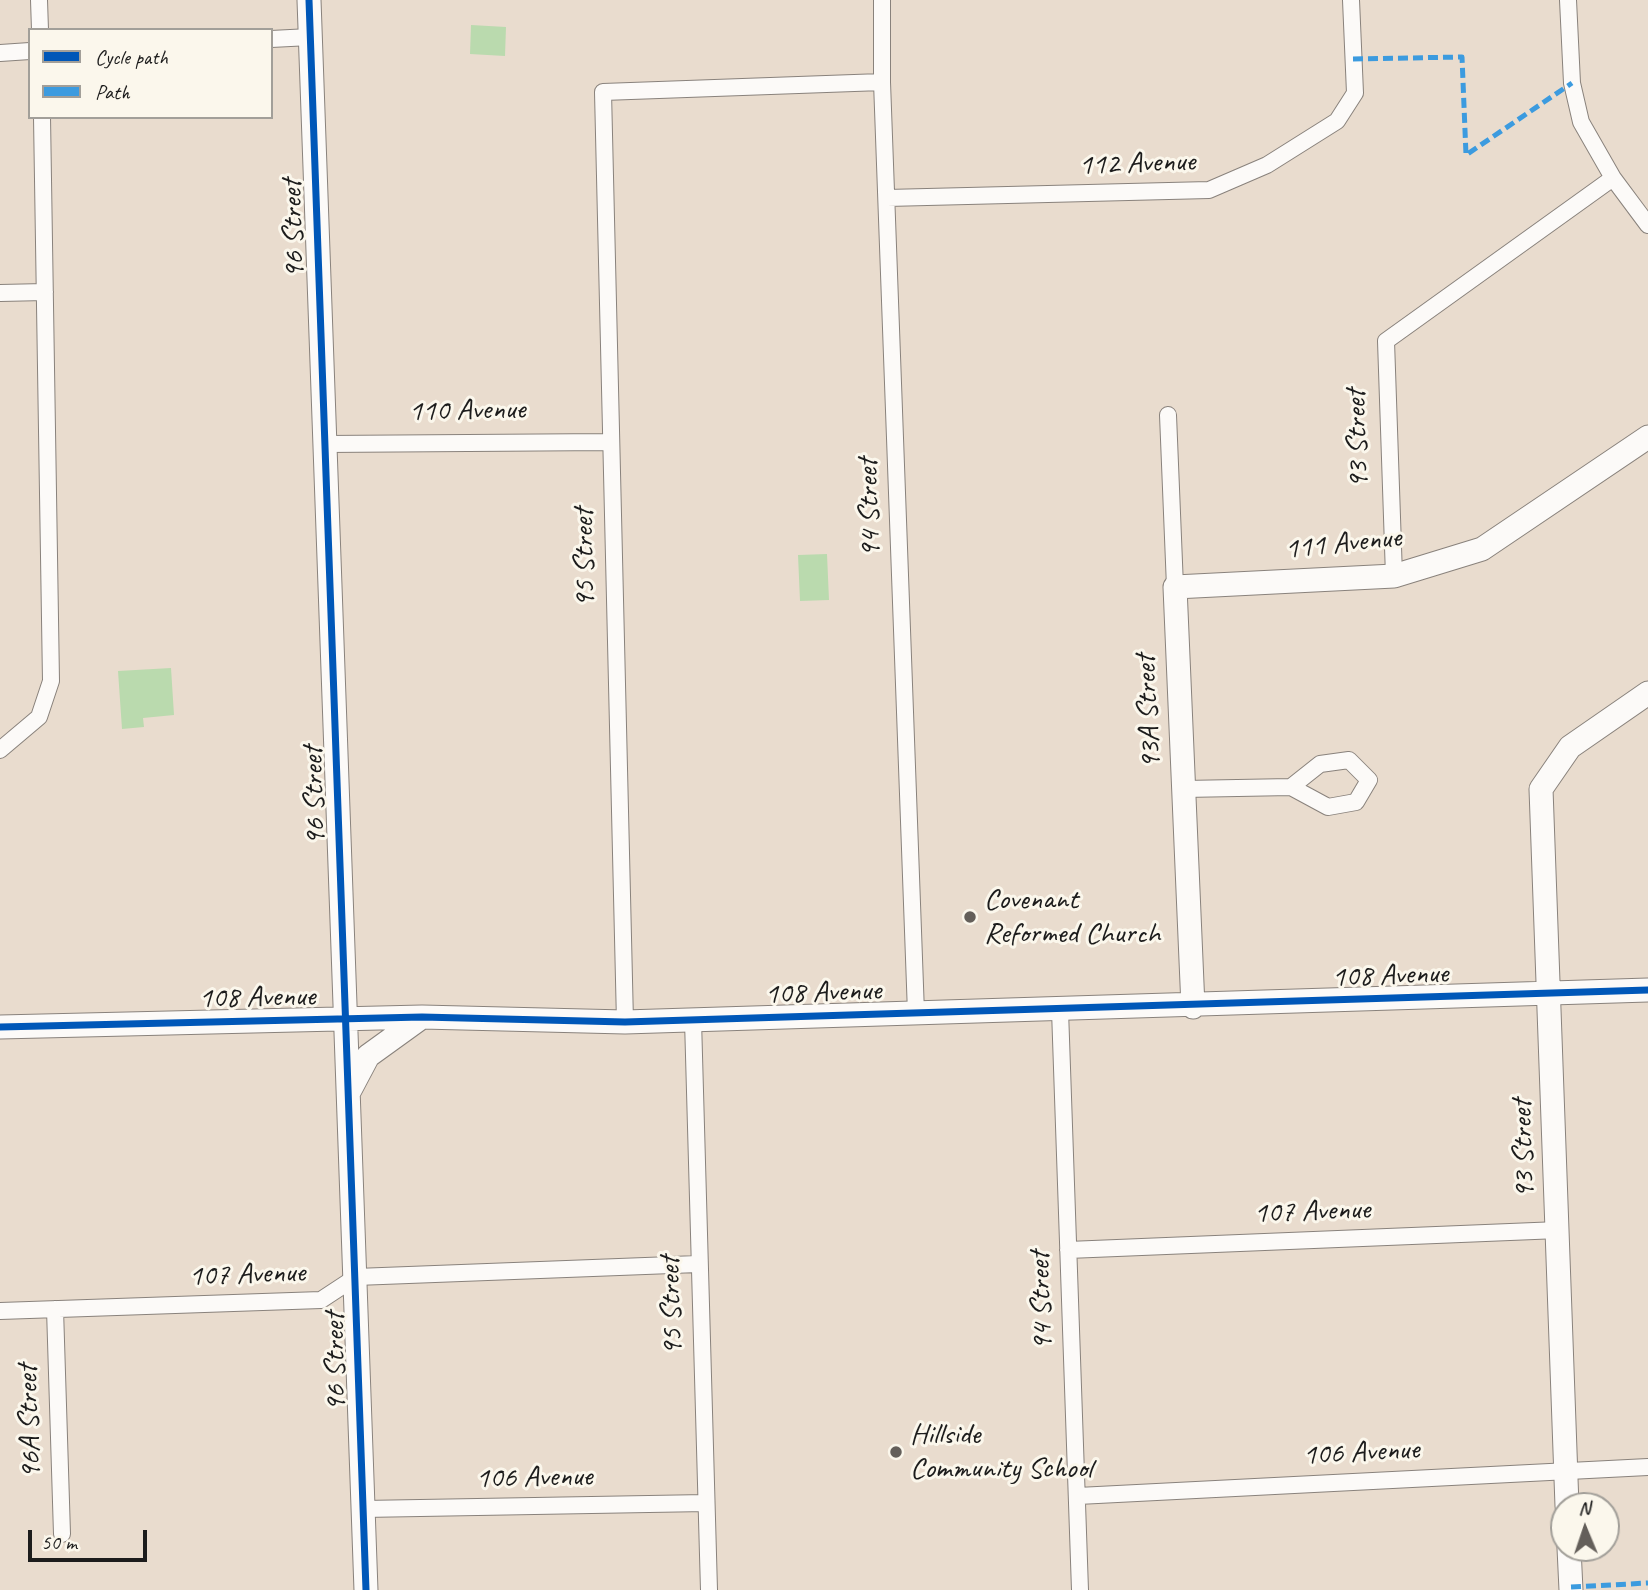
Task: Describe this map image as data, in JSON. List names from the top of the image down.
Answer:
{
  "streets": {
    "street": [
      "112 Avenue",
      "96 Street",
      "110 Avenue",
      "93 Street",
      "94 Street",
      "111 Avenue",
      "95 Street",
      "93A Street",
      "108 Avenue",
      "107 Avenue",
      "96A Street",
      "106 Avenue"
    ]
  },
  "crossings": [
    ["112 Avenue", "94 Street"],
    ["96 Street", "110 Avenue"],
    ["96 Street", "108 Avenue"],
    ["96 Street", "107 Avenue"],
    ["96 Street", "106 Avenue"],
    ["110 Avenue", "95 Street"],
    ["93 Street", "111 Avenue"],
    ["93 Street", "108 Avenue"],
    ["93 Street", "107 Avenue"],
    ["93 Street", "106 Avenue"],
    ["94 Street", "95 Street"],
    ["94 Street", "108 Avenue"],
    ["94 Street", "107 Avenue"],
    ["94 Street", "106 Avenue"],
    ["111 Avenue", "93A Street"],
    ["95 Street", "108 Avenue"],
    ["95 Street", "107 Avenue"],
    ["95 Street", "106 Avenue"],
    ["93A Street", "108 Avenue"],
    ["107 Avenue", "96A Street"]
  ],
  "places": ["Covenant Reformed Church", "Hillside Community School"],
  "legend": ["Cycle path", "Path"],
  "scale_bar": "50 m",
  "north": "top"
}
